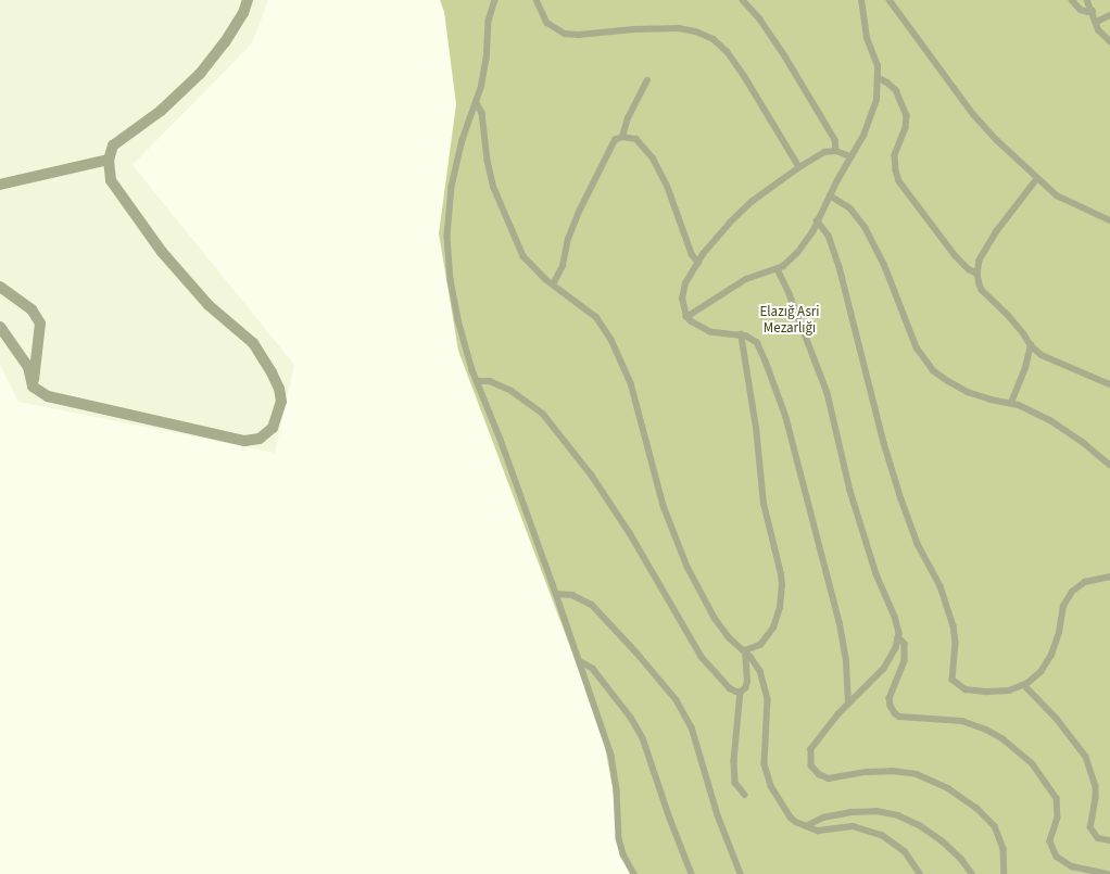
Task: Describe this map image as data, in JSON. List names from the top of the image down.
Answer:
{
  "parks": ["Elazığ Asri Mezarlığı"]
}
